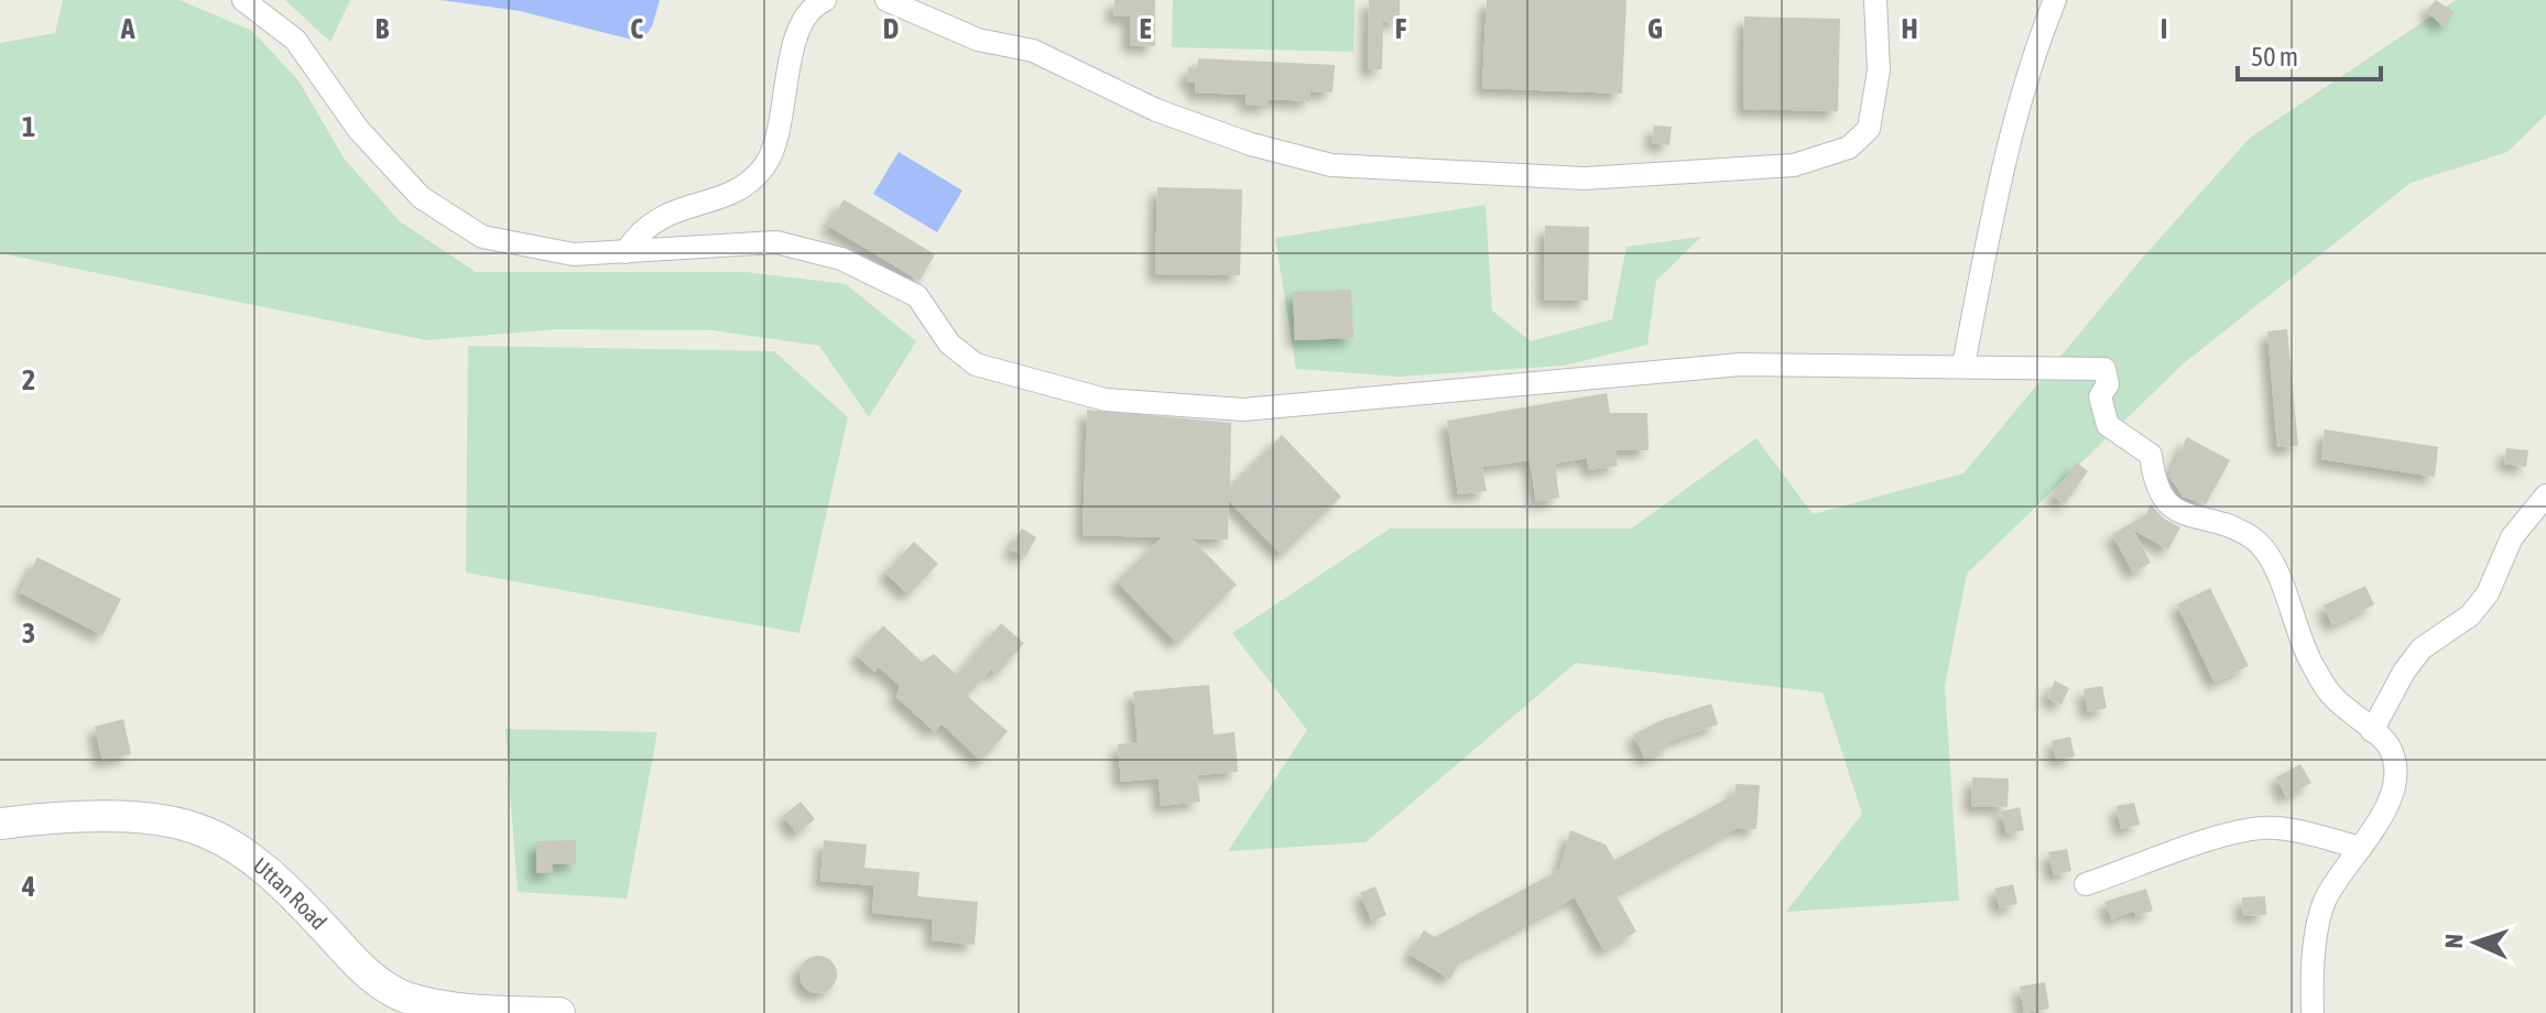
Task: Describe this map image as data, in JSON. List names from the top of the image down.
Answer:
{
  "streets": {
    "main road": ["Uttan Road"]
  },
  "scale_bar": "50 m",
  "north": "left",
  "grid": {
    "columns": [
      "A",
      "B",
      "C",
      "D",
      "E",
      "F",
      "G",
      "H",
      "I"
    ],
    "rows": [
      "1",
      "2",
      "3",
      "4"
    ]
  }
}
